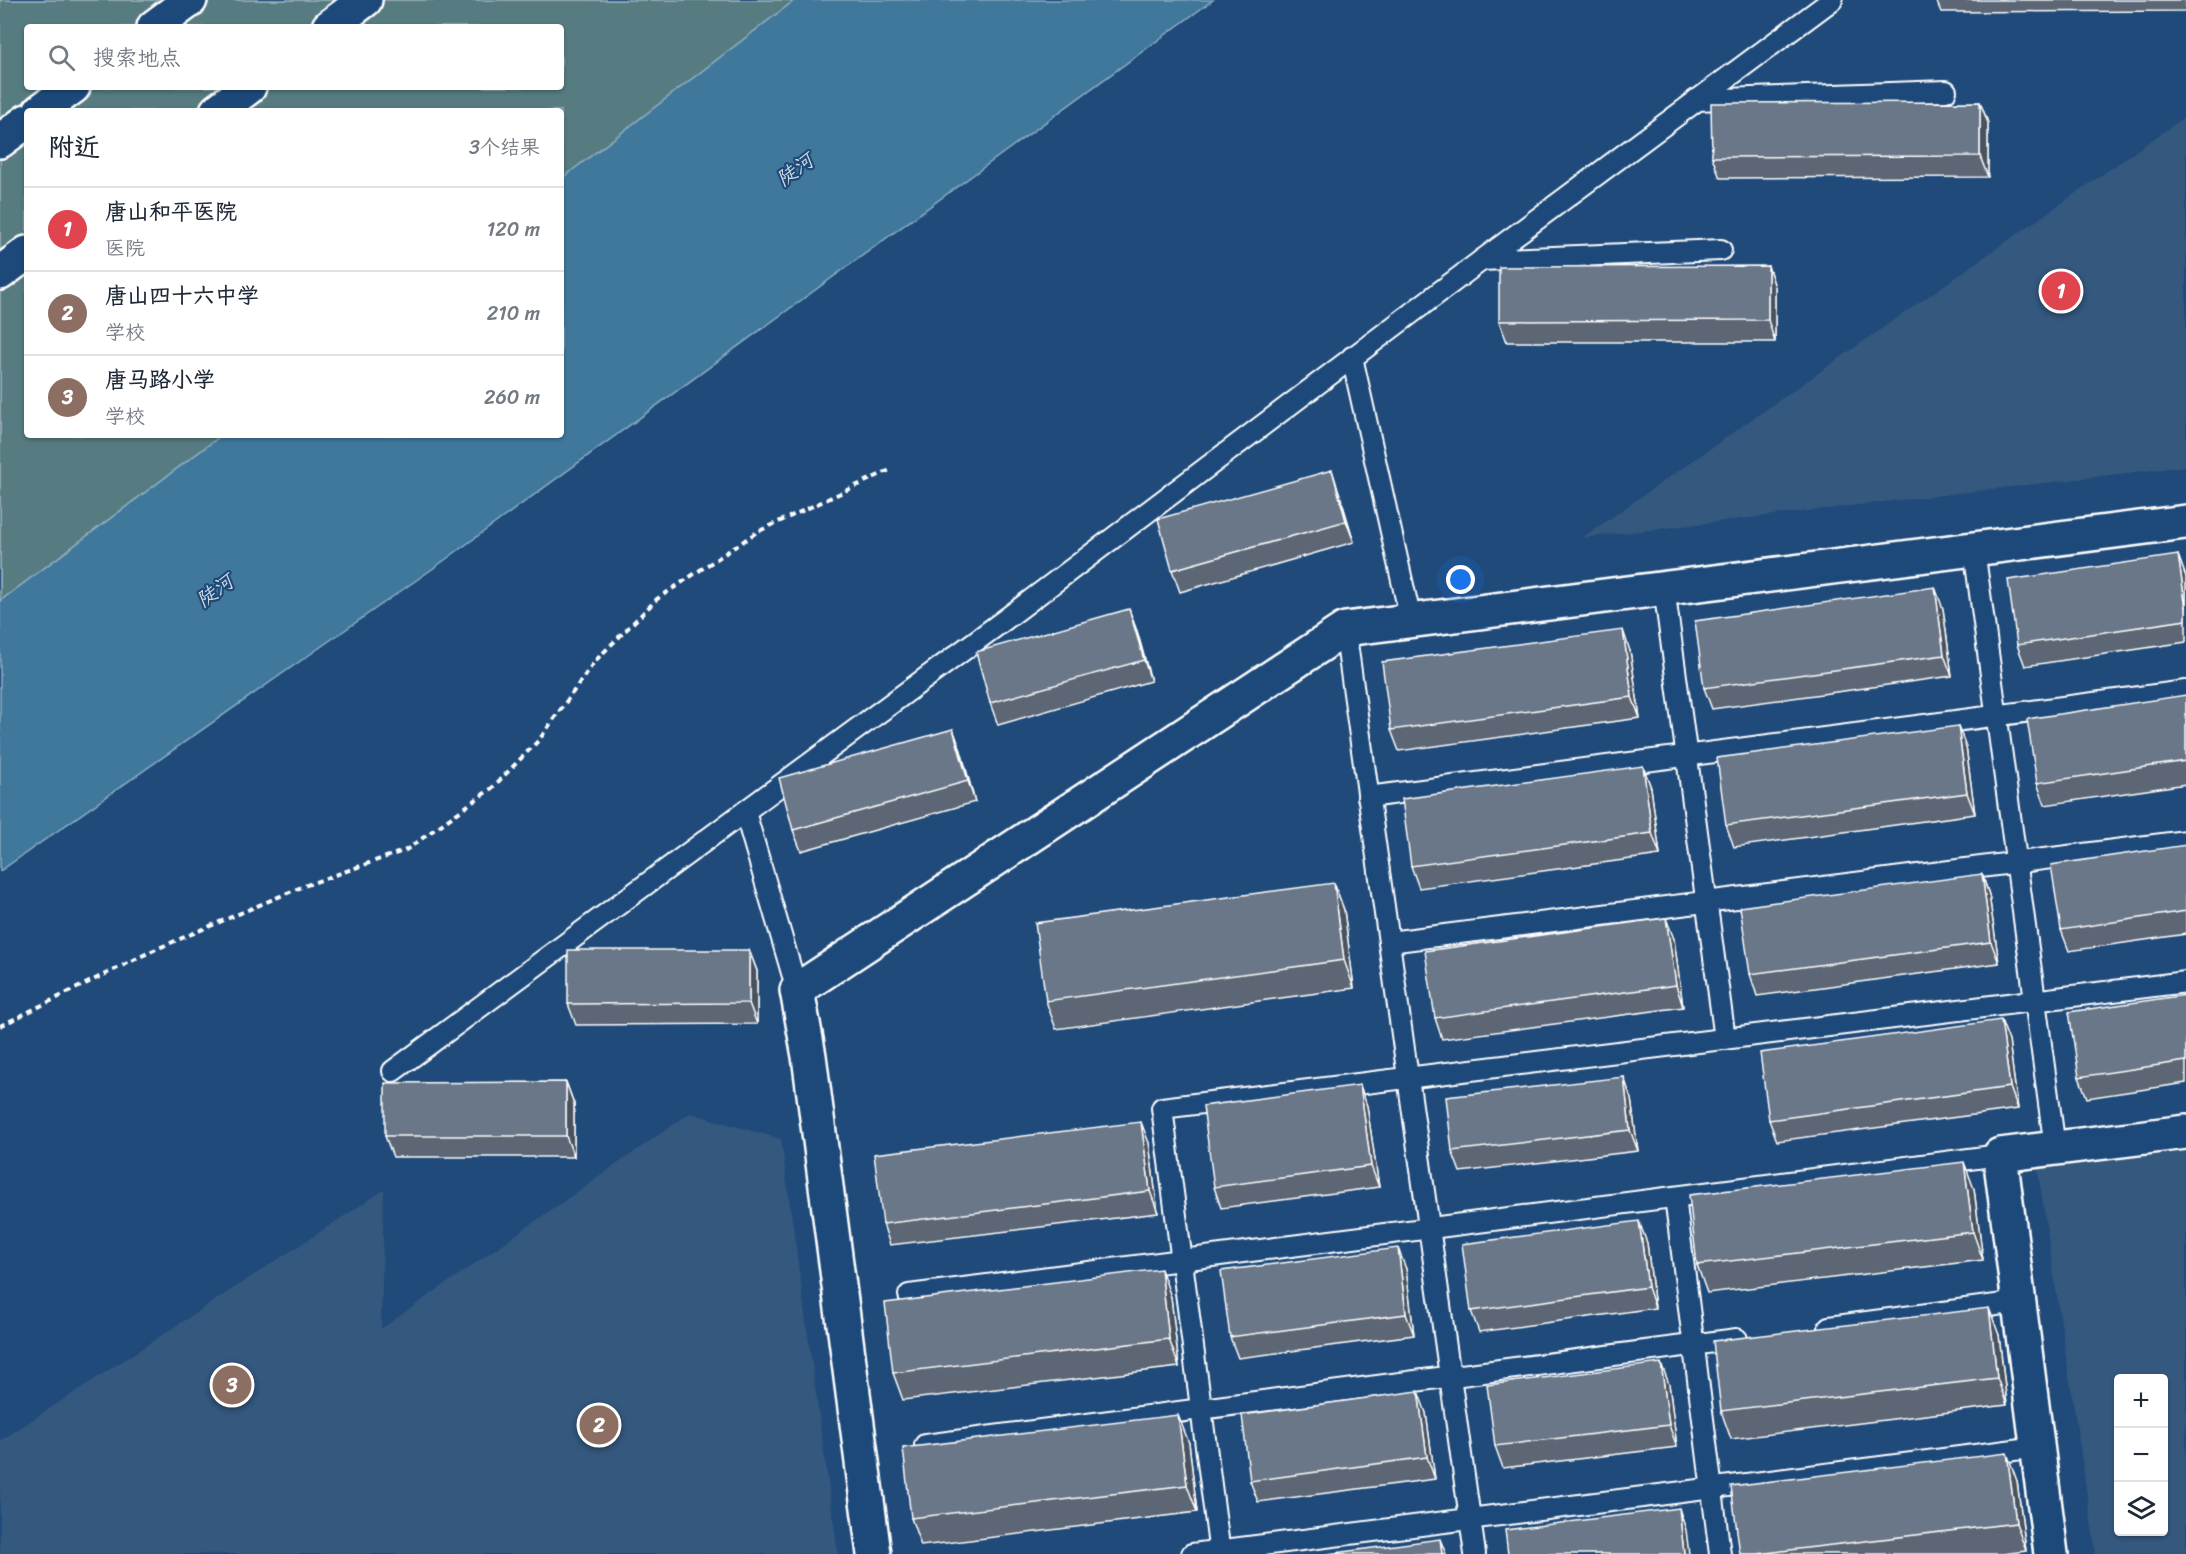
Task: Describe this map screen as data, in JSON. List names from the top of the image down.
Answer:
{
  "water": ["陡河"],
  "page": {
    "search": "搜索地点",
    "heading": ["附近", "3个结果"],
    "list": [
      {
        "mark": "1",
        "name": "唐山和平医院",
        "note": "医院",
        "value": "120 m"
      },
      {
        "mark": "2",
        "name": "唐山四十六中学",
        "note": "学校",
        "value": "210 m"
      },
      {
        "mark": "3",
        "name": "唐马路小学",
        "note": "学校",
        "value": "260 m"
      }
    ],
    "pins": ["1", "3", "2"],
    "map_buttons": ["+", "−"]
  }
}
